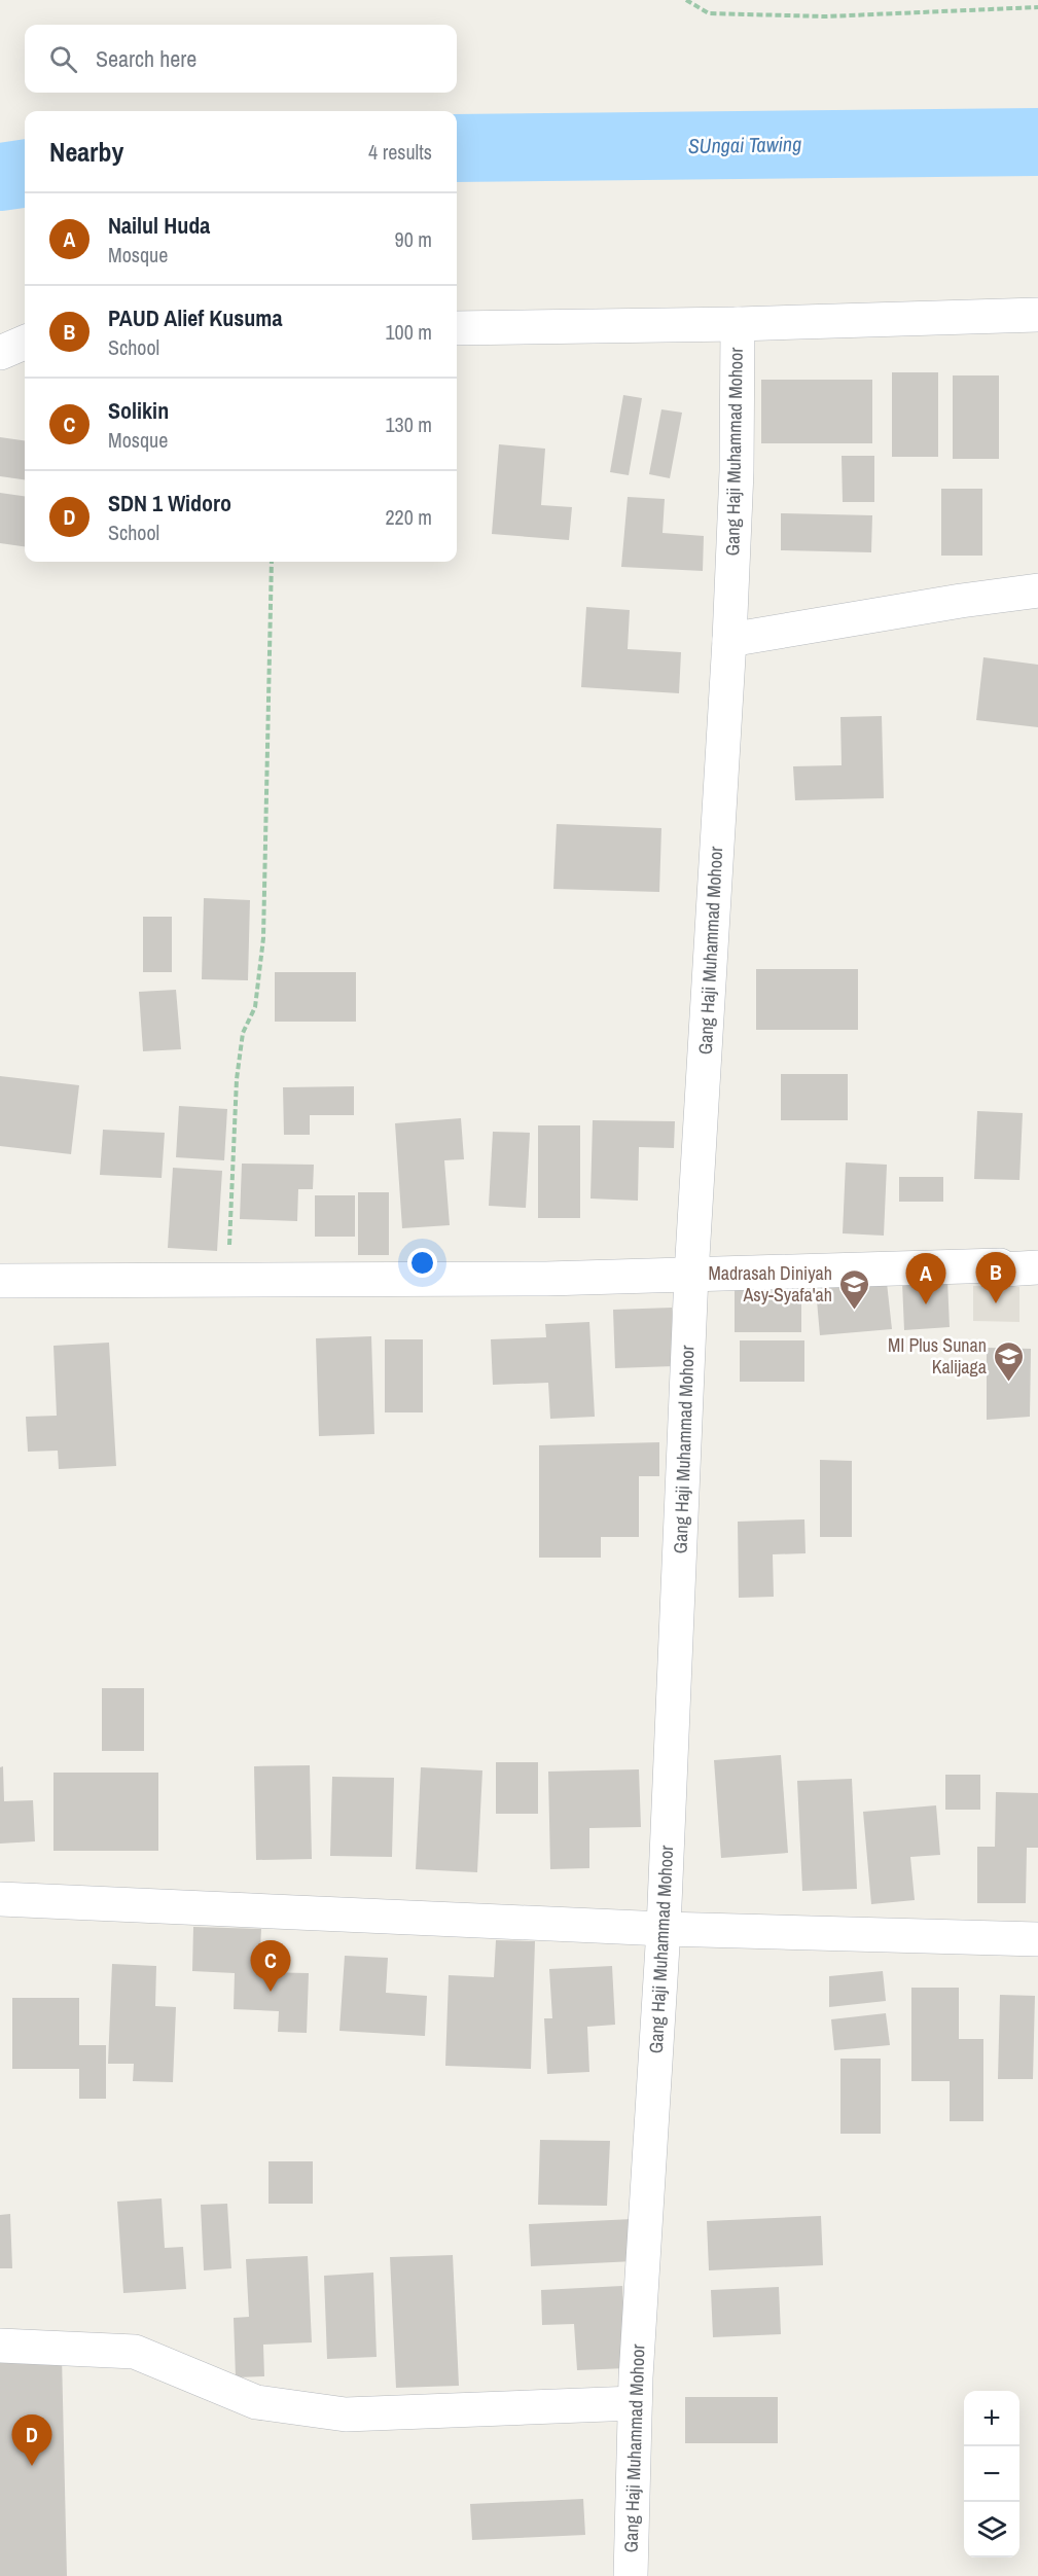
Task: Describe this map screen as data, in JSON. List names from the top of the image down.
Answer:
{
  "streets": {
    "street": ["Gang Haji Muhammad Mohoor"]
  },
  "water": ["SUngai Tawing"],
  "places": {
    "school or university": ["Madrasah Diniyah Asy-Syafa'ah", "MI Plus Sunan Kalijaga"]
  },
  "page": {
    "search": "Search here",
    "heading": ["Nearby", "4 results"],
    "list": [
      {
        "mark": "A",
        "name": "Nailul Huda",
        "note": "Mosque",
        "value": "90 m"
      },
      {
        "mark": "B",
        "name": "PAUD Alief Kusuma",
        "note": "School",
        "value": "100 m"
      },
      {
        "mark": "C",
        "name": "Solikin",
        "note": "Mosque",
        "value": "130 m"
      },
      {
        "mark": "D",
        "name": "SDN 1 Widoro",
        "note": "School",
        "value": "220 m"
      }
    ],
    "pins": [
      "B",
      "A",
      "C",
      "D"
    ],
    "map_buttons": ["+", "−"]
  }
}
